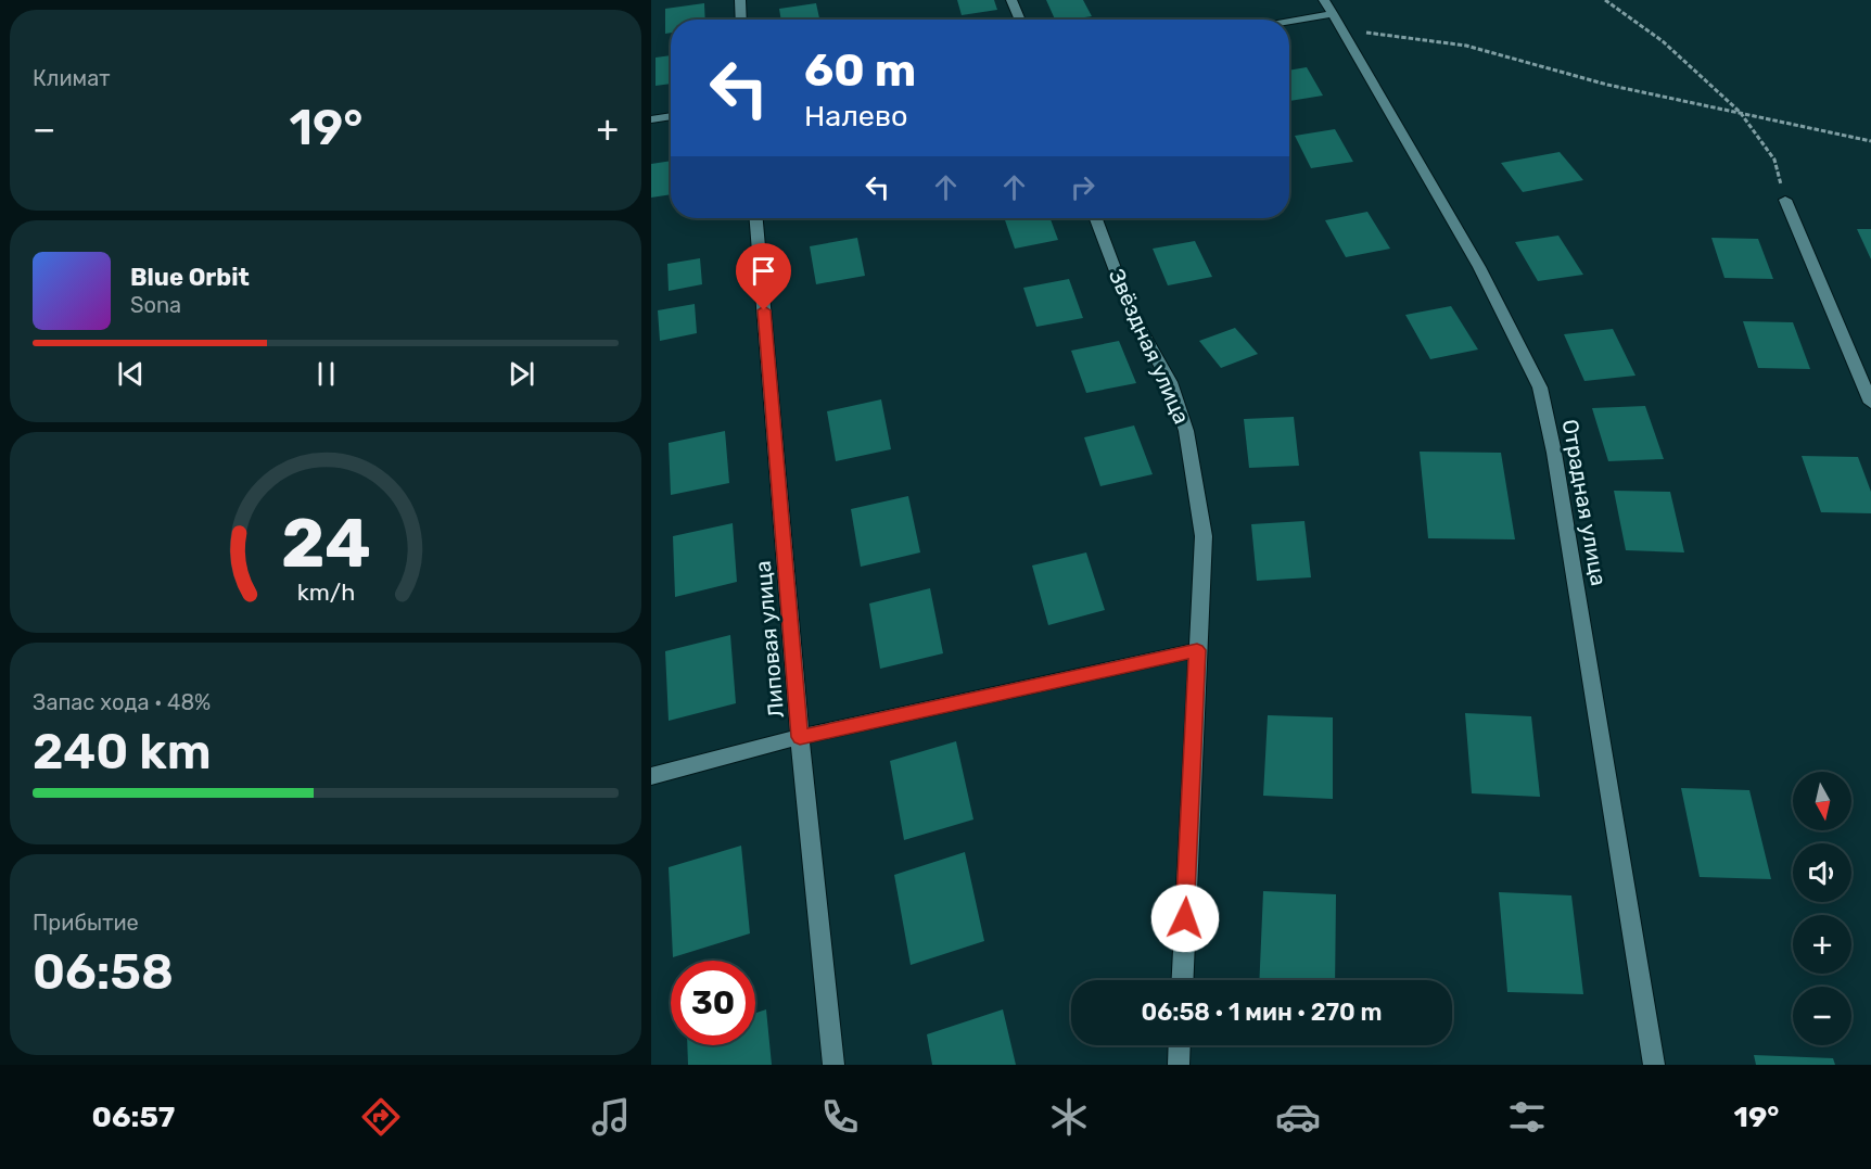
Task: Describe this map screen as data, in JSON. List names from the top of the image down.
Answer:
{
  "streets": {
    "street": ["Звёздная улица", "Отрадная улица", "Липовая улица"]
  },
  "north": "bottom",
  "page": {
    "tile": [
      "Климат",
      ["Запас хода · 48%", "240 km"],
      ["Прибытие", "06:58"]
    ],
    "turn": ["60 m", "Налево"],
    "heat": ["−", "19°", "+"],
    "song": ["Blue Orbit", "Sona"],
    "map_buttons": ["+", "−"],
    "limit": "30",
    "trip": "06:58 · 1 мин · 270 m",
    "tabs": ["06:57", "19°"],
    "gauge": ["24", "km/h"]
  }
}
